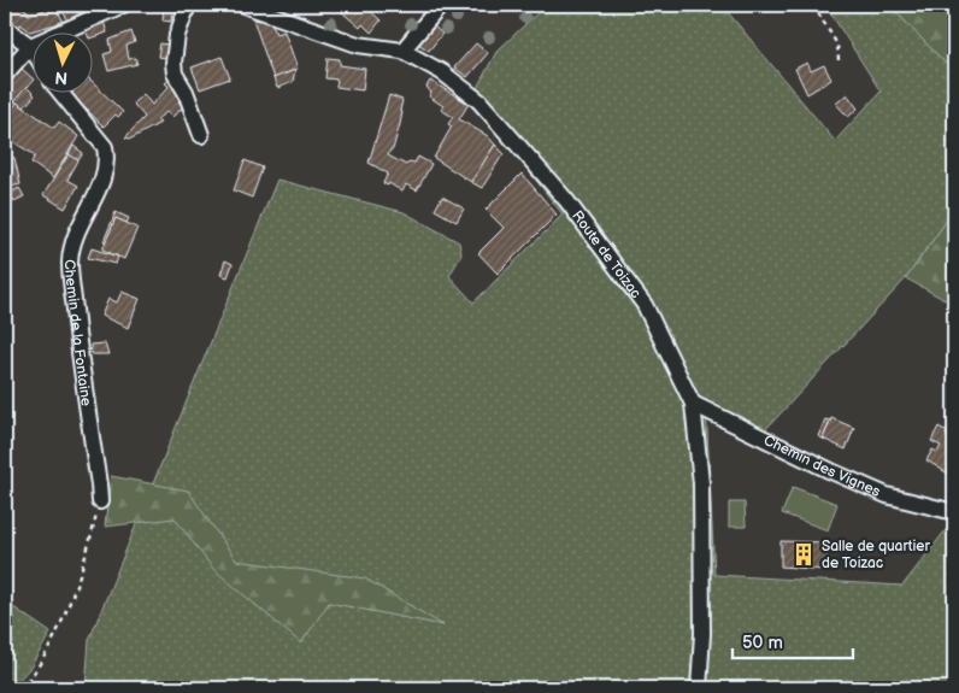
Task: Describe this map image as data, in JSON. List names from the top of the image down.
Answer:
{
  "streets": {
    "street": ["Route de Toizac", "Chemin de la Fontaine", "Chemin des Vignes"]
  },
  "crossings": [
    ["Route de Toizac", "Chemin des Vignes"]
  ],
  "places": {
    "building": ["Salle de quartier de Toizac"]
  },
  "scale_bar": "50 m",
  "north": "bottom"
}
